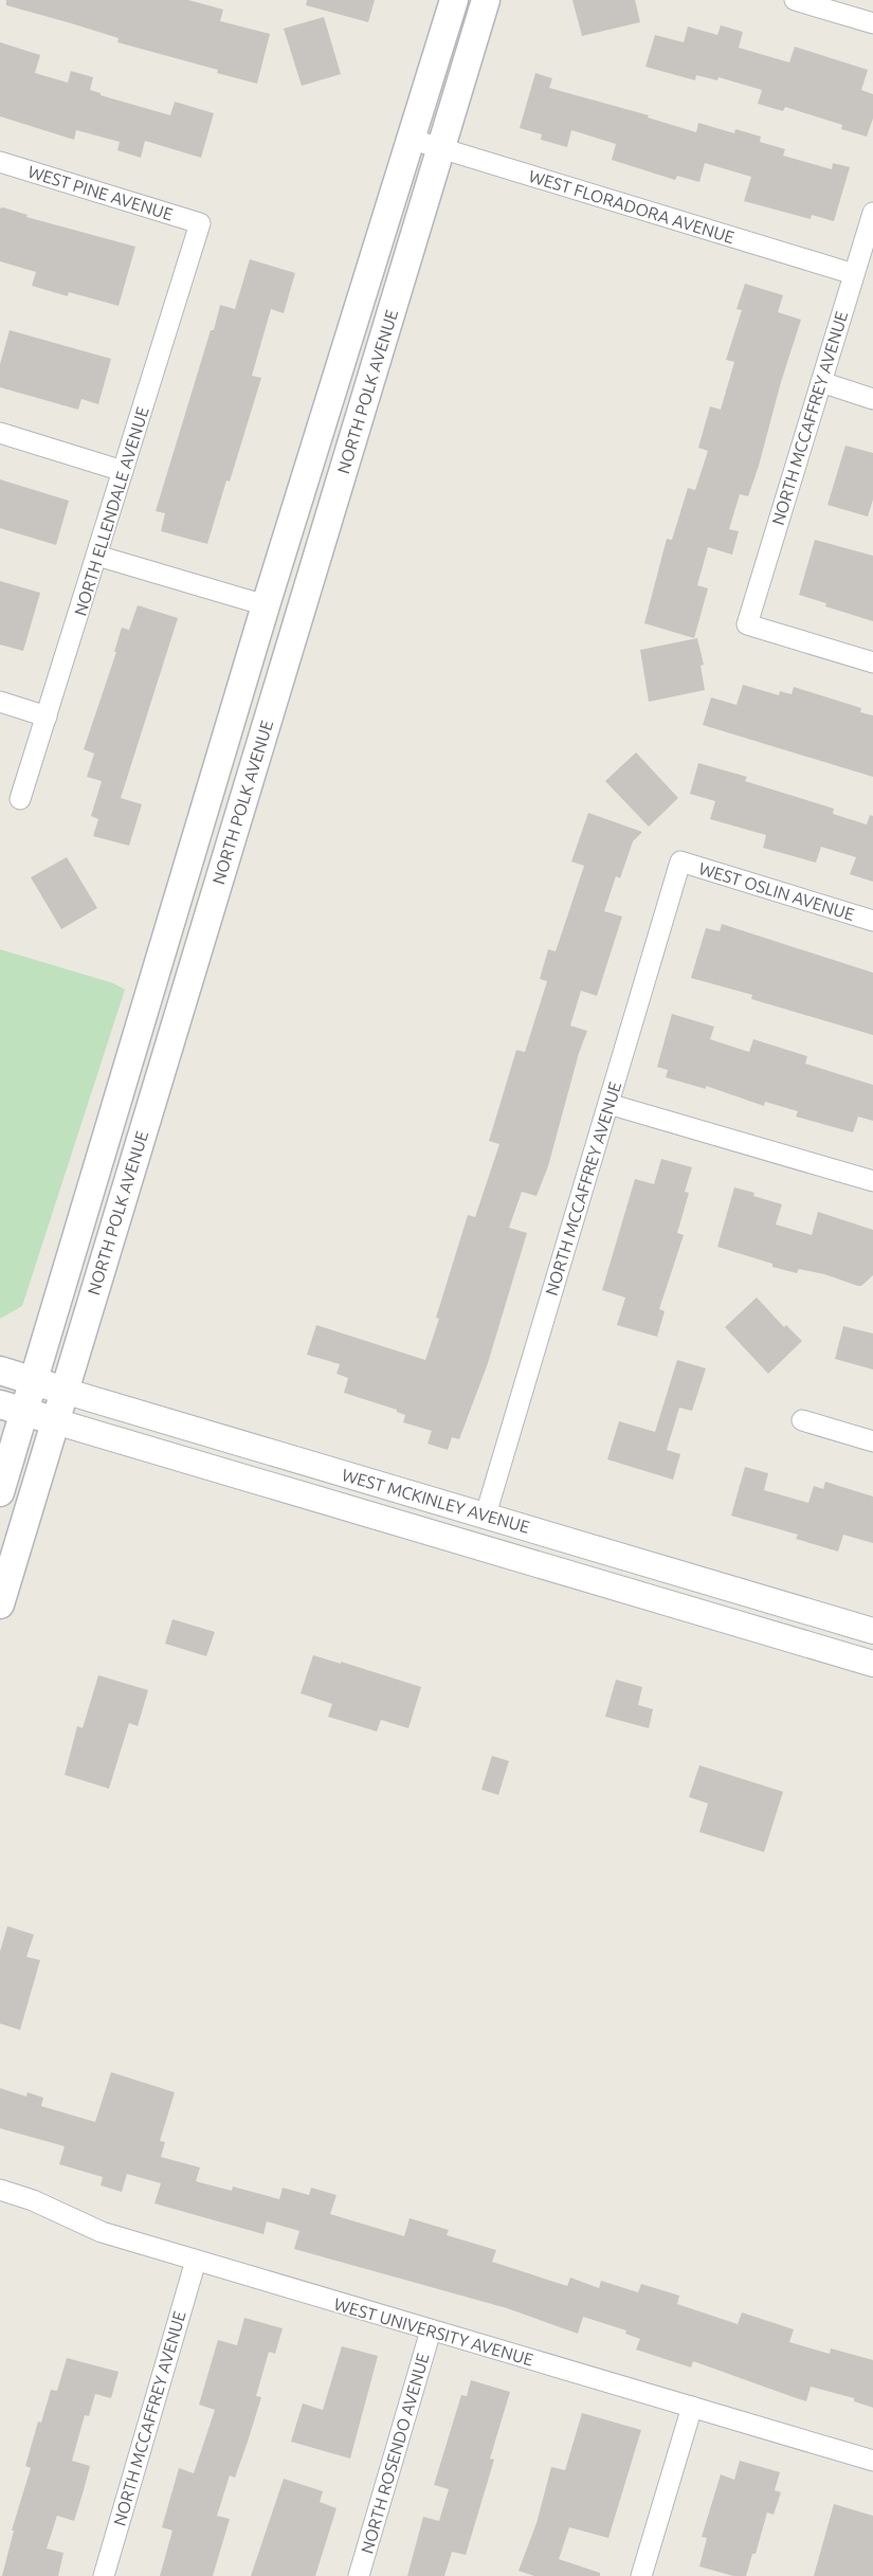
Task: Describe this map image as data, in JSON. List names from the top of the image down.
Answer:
{
  "streets": {
    "main road": ["NORTH POLK AVENUE", "WEST MCKINLEY AVENUE"],
    "street": [
      "WEST PINE AVENUE",
      "WEST FLORADORA AVENUE",
      "NORTH MCCAFFREY AVENUE",
      "NORTH ELLENDALE AVENUE",
      "WEST OSLIN AVENUE",
      "WEST UNIVERSITY AVENUE",
      "NORTH ROSENDO AVENUE"
    ]
  },
  "crossings": [
    ["WEST PINE AVENUE", "NORTH ELLENDALE AVENUE"],
    ["WEST FLORADORA AVENUE", "NORTH POLK AVENUE"],
    ["WEST FLORADORA AVENUE", "NORTH MCCAFFREY AVENUE"],
    ["NORTH POLK AVENUE", "WEST MCKINLEY AVENUE"],
    ["NORTH MCCAFFREY AVENUE", "WEST OSLIN AVENUE"],
    ["NORTH MCCAFFREY AVENUE", "WEST MCKINLEY AVENUE"],
    ["NORTH MCCAFFREY AVENUE", "WEST UNIVERSITY AVENUE"],
    ["WEST UNIVERSITY AVENUE", "NORTH ROSENDO AVENUE"]
  ]
}
